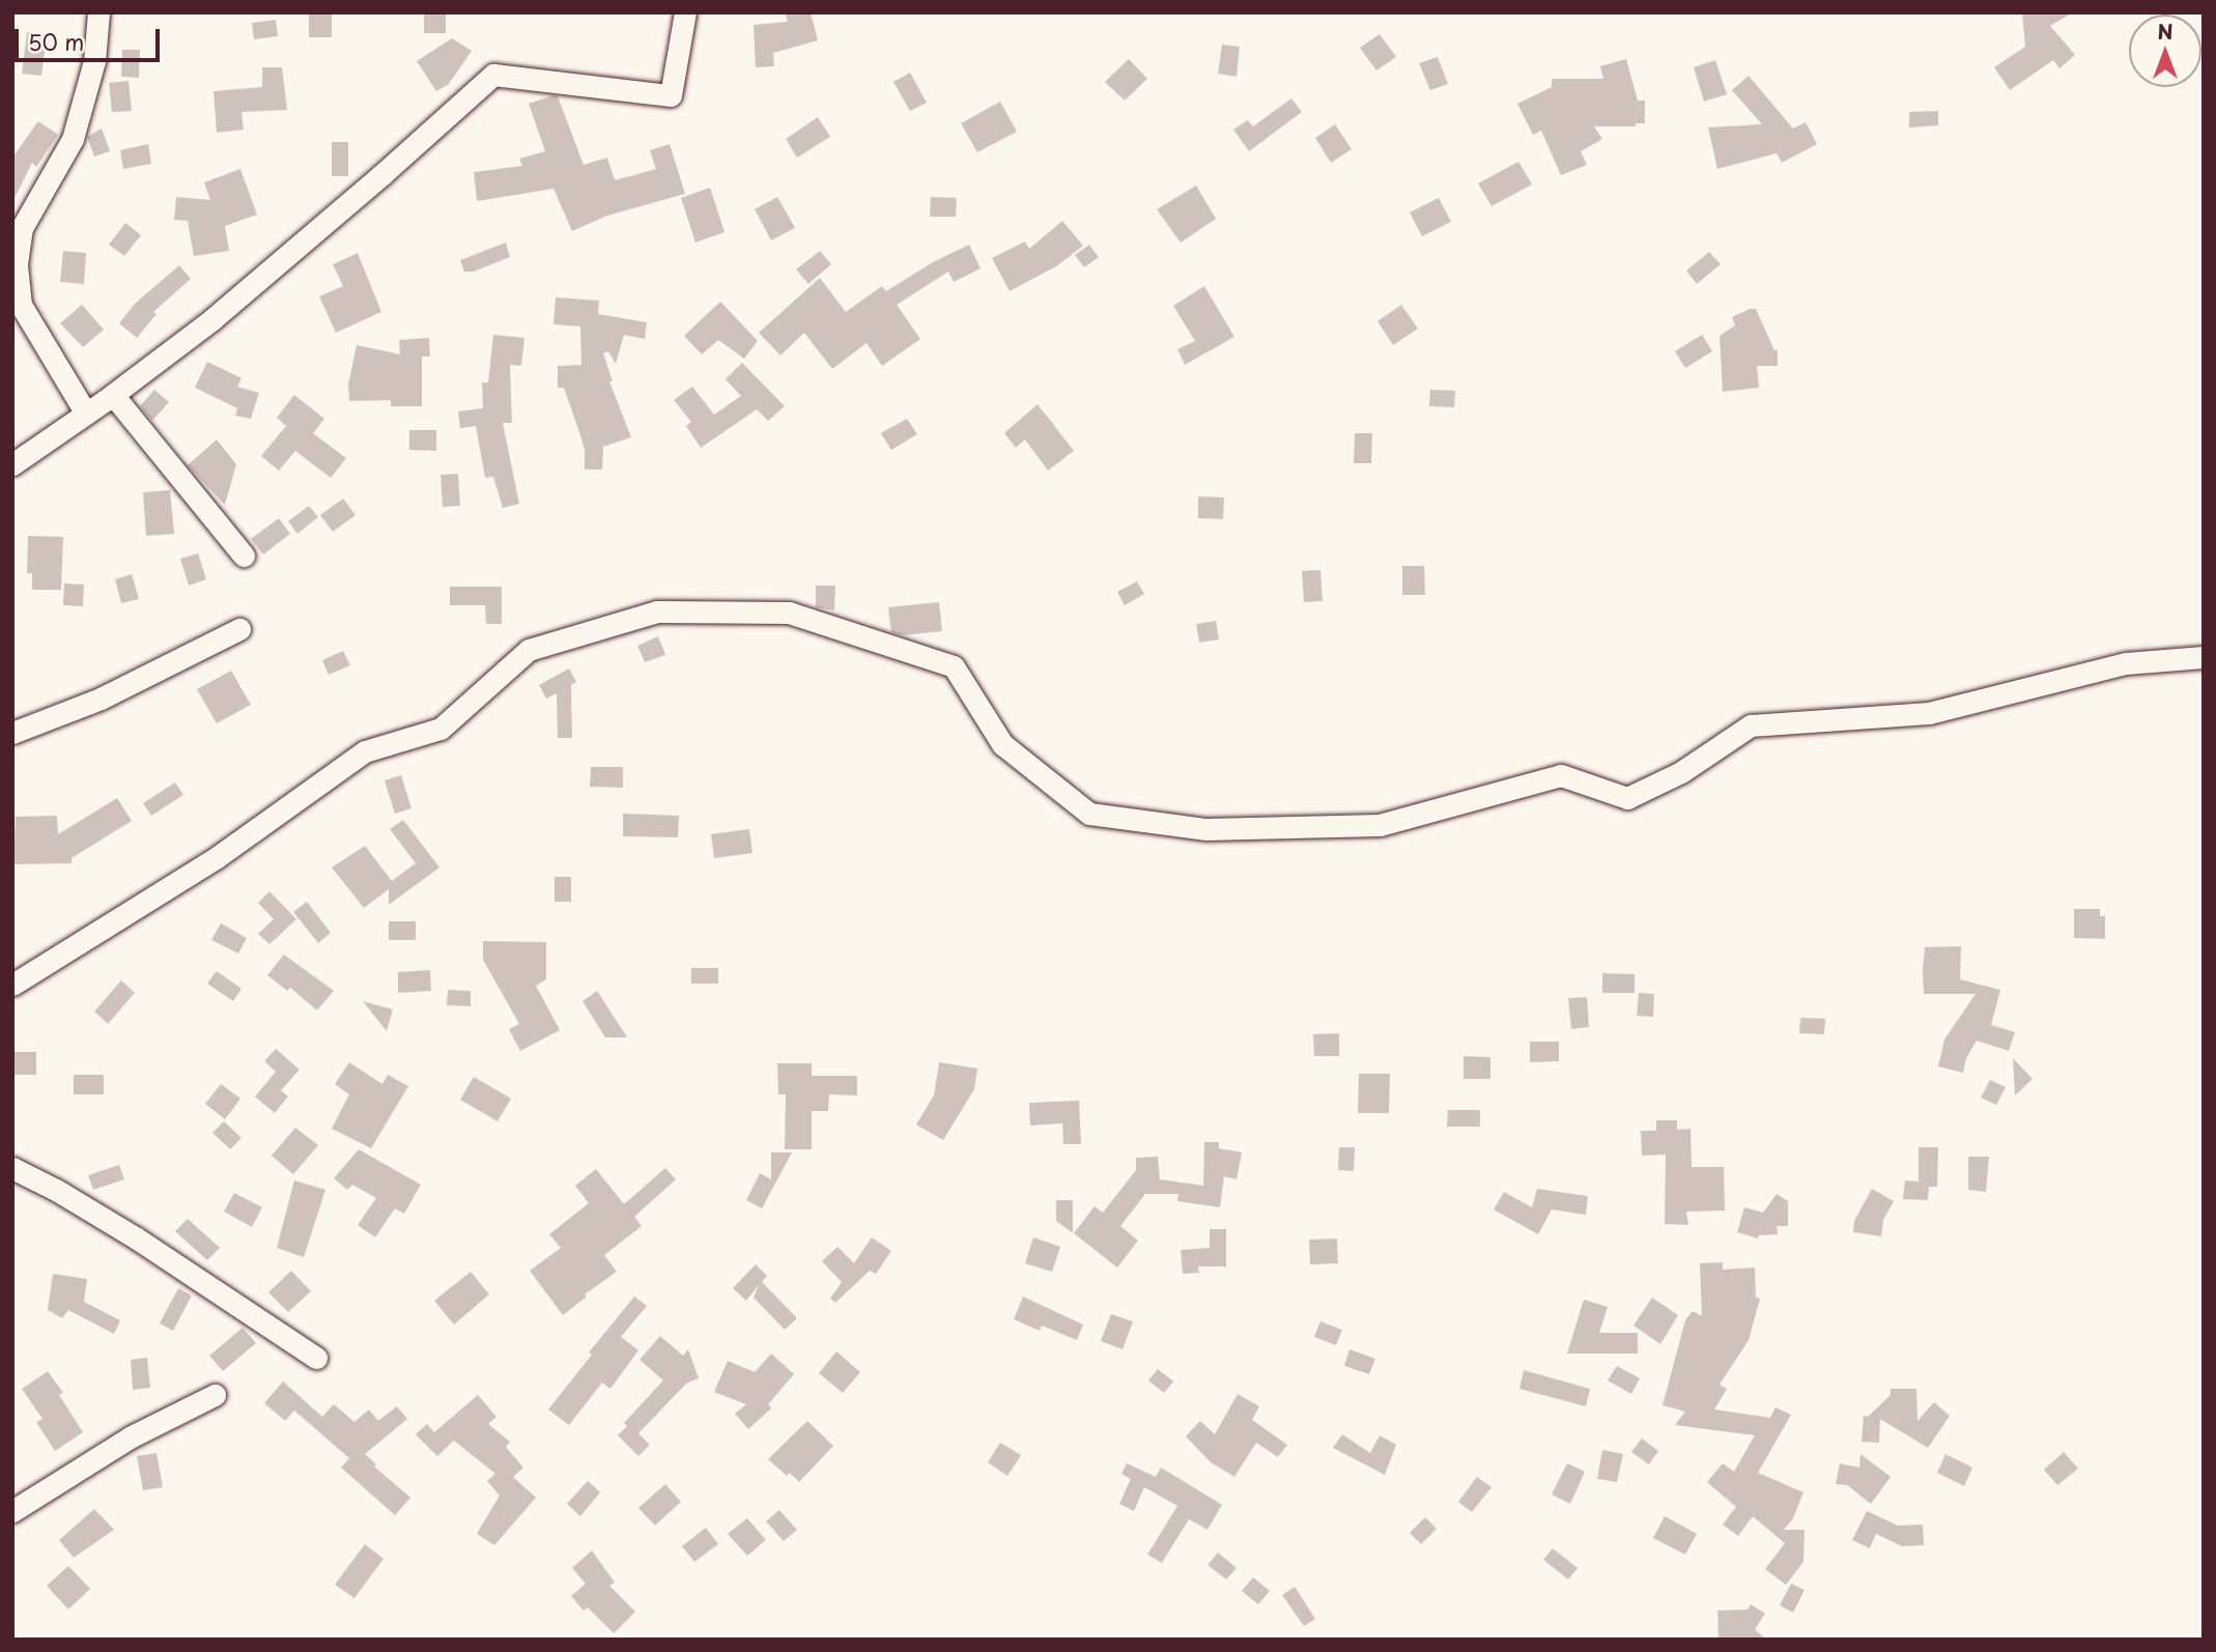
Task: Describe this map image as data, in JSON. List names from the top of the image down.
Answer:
{
  "scale_bar": "50 m",
  "north": "top"
}
